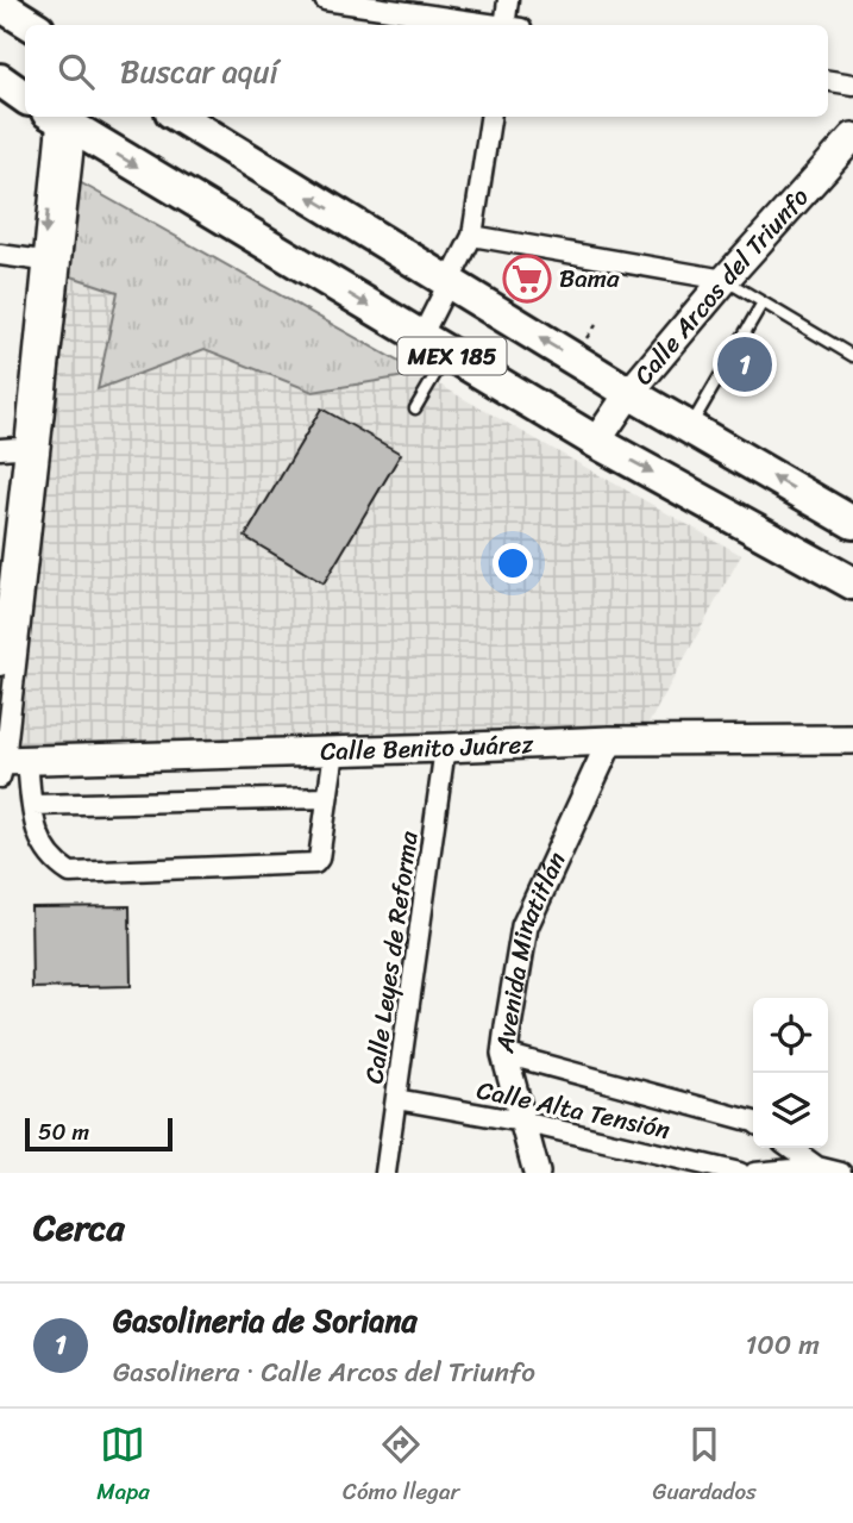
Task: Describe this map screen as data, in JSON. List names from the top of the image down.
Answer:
{
  "streets": {
    "main road": ["Calle Arcos del Triunfo", "MEX 185", "Calle Benito Juárez"],
    "street": ["Avenida Minatitlán", "Calle Leyes de Reforma", "Calle Alta Tensión"]
  },
  "crossings": [
    ["Calle Arcos del Triunfo", "MEX 185"],
    ["Calle Benito Juárez", "Avenida Minatitlán"],
    ["Calle Benito Juárez", "Calle Leyes de Reforma"],
    ["Avenida Minatitlán", "Calle Alta Tensión"],
    ["Calle Leyes de Reforma", "Calle Alta Tensión"]
  ],
  "places": {
    "supermarket": ["Bama"]
  },
  "scale_bar": "50 m",
  "page": {
    "search": "Buscar aquí",
    "pins": "1",
    "scale": "50 m",
    "heading": "Cerca",
    "list": [
      {
        "mark": "1",
        "name": "Gasolineria de Soriana",
        "note": "Gasolinera · Calle Arcos del Triunfo",
        "value": "100 m"
      }
    ],
    "nav": ["Mapa", "Cómo llegar", "Guardados"]
  }
}
